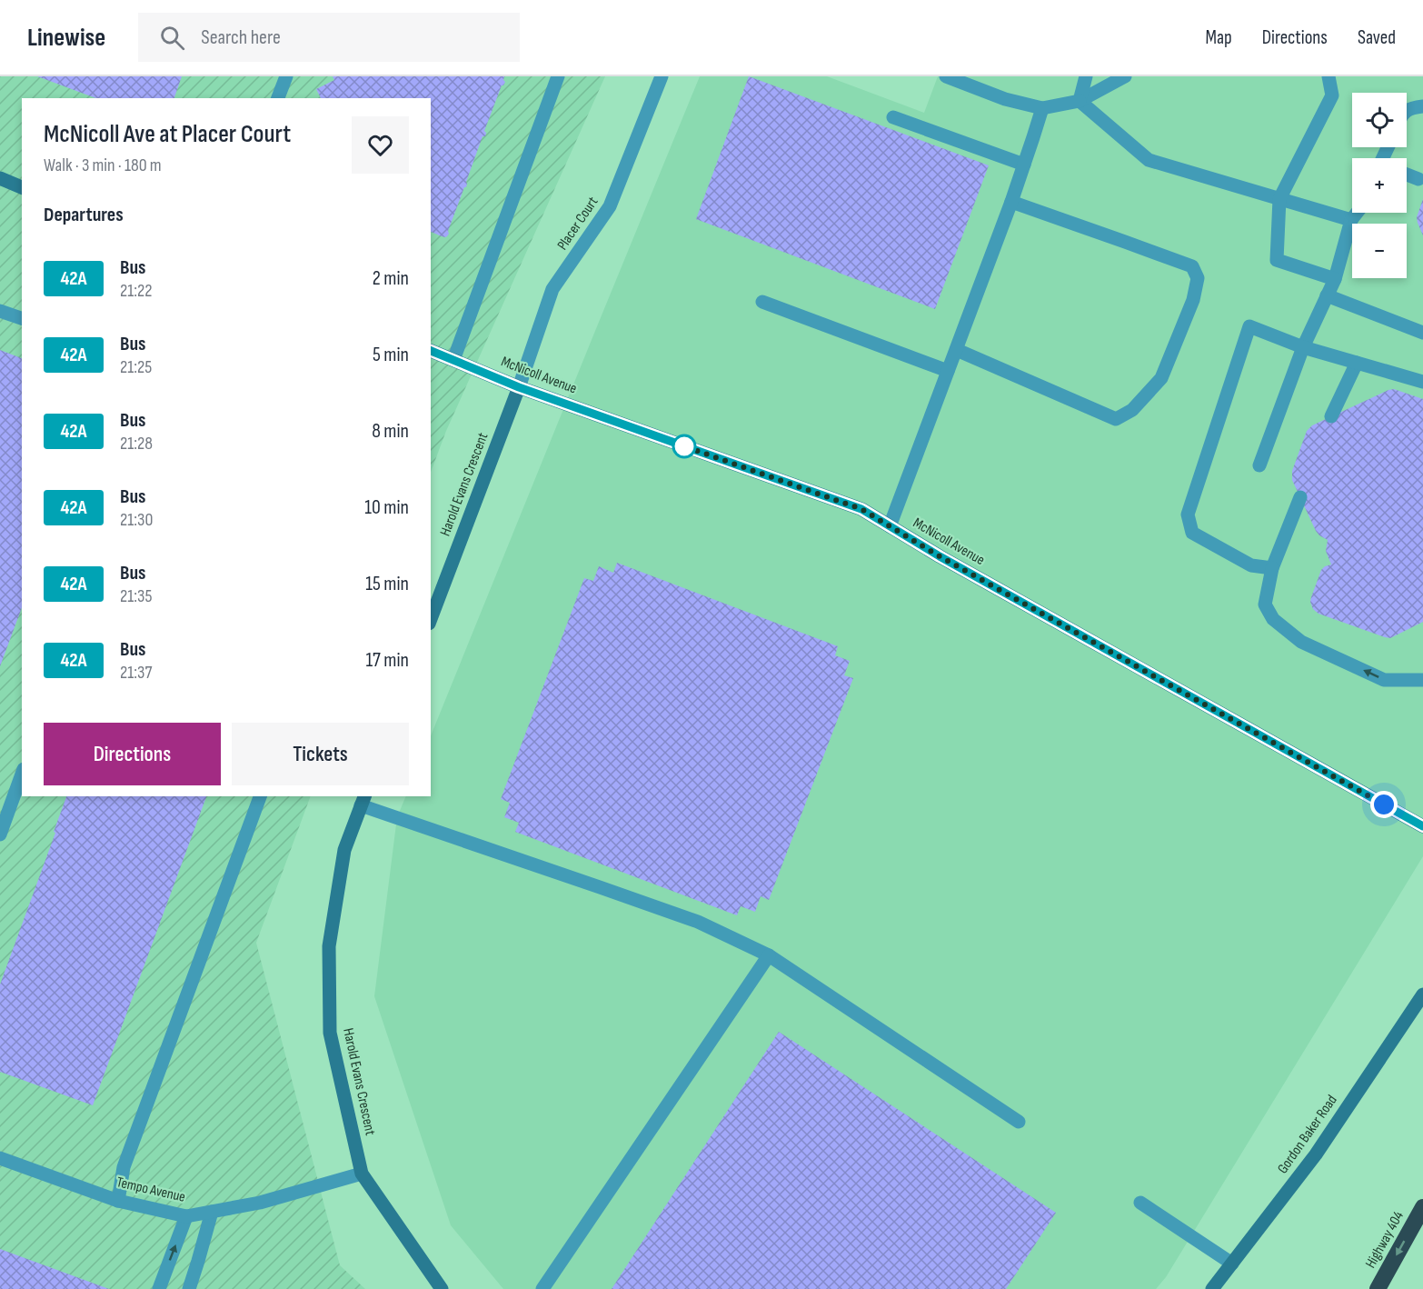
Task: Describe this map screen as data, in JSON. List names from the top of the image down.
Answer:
{
  "streets": {
    "highway": ["Highway 404"],
    "street": [
      "Placer Court",
      "McNicoll Avenue",
      "Harold Evans Crescent",
      "Gordon Baker Road",
      "Tempo Avenue"
    ]
  },
  "crossings": [
    ["Placer Court", "McNicoll Avenue"],
    ["Placer Court", "Harold Evans Crescent"],
    ["McNicoll Avenue", "Harold Evans Crescent"],
    ["Harold Evans Crescent", "Tempo Avenue"]
  ],
  "one_way": ["Highway 404"],
  "lines": ["bus line 42A"],
  "page": {
    "header": "Linewise",
    "search": "Search here",
    "nav": ["Map", "Directions", "Saved"],
    "map_buttons": ["+", "−"],
    "heading": [
      ["McNicoll Ave at Placer Court", "Walk · 3 min · 180 m"],
      "Departures"
    ],
    "list": [
      {
        "mark": "42A",
        "name": "Bus",
        "note": "21:22",
        "value": "2 min"
      },
      {
        "mark": "42A",
        "name": "Bus",
        "note": "21:25",
        "value": "5 min"
      },
      {
        "mark": "42A",
        "name": "Bus",
        "note": "21:28",
        "value": "8 min"
      },
      {
        "mark": "42A",
        "name": "Bus",
        "note": "21:30",
        "value": "10 min"
      },
      {
        "mark": "42A",
        "name": "Bus",
        "note": "21:35",
        "value": "15 min"
      },
      {
        "mark": "42A",
        "name": "Bus",
        "note": "21:37",
        "value": "17 min"
      }
    ],
    "buttons": ["Directions", "Tickets"]
  }
}
